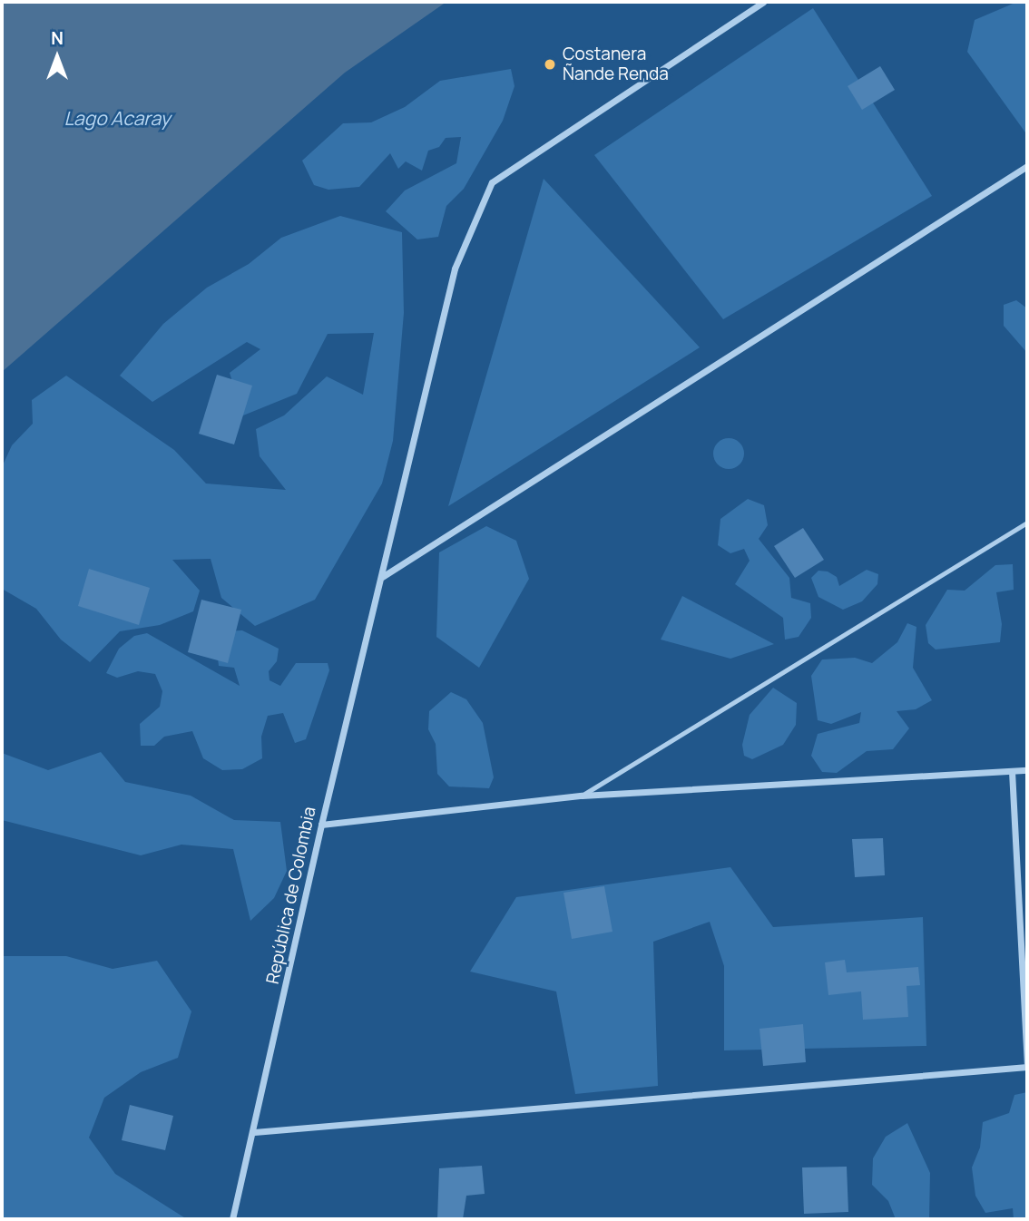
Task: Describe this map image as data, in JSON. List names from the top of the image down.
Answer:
{
  "streets": {
    "street": ["República de Colombia"]
  },
  "water": ["Lago Acaray"],
  "places": ["Costanera Ñande Renda"],
  "north": "top"
}
